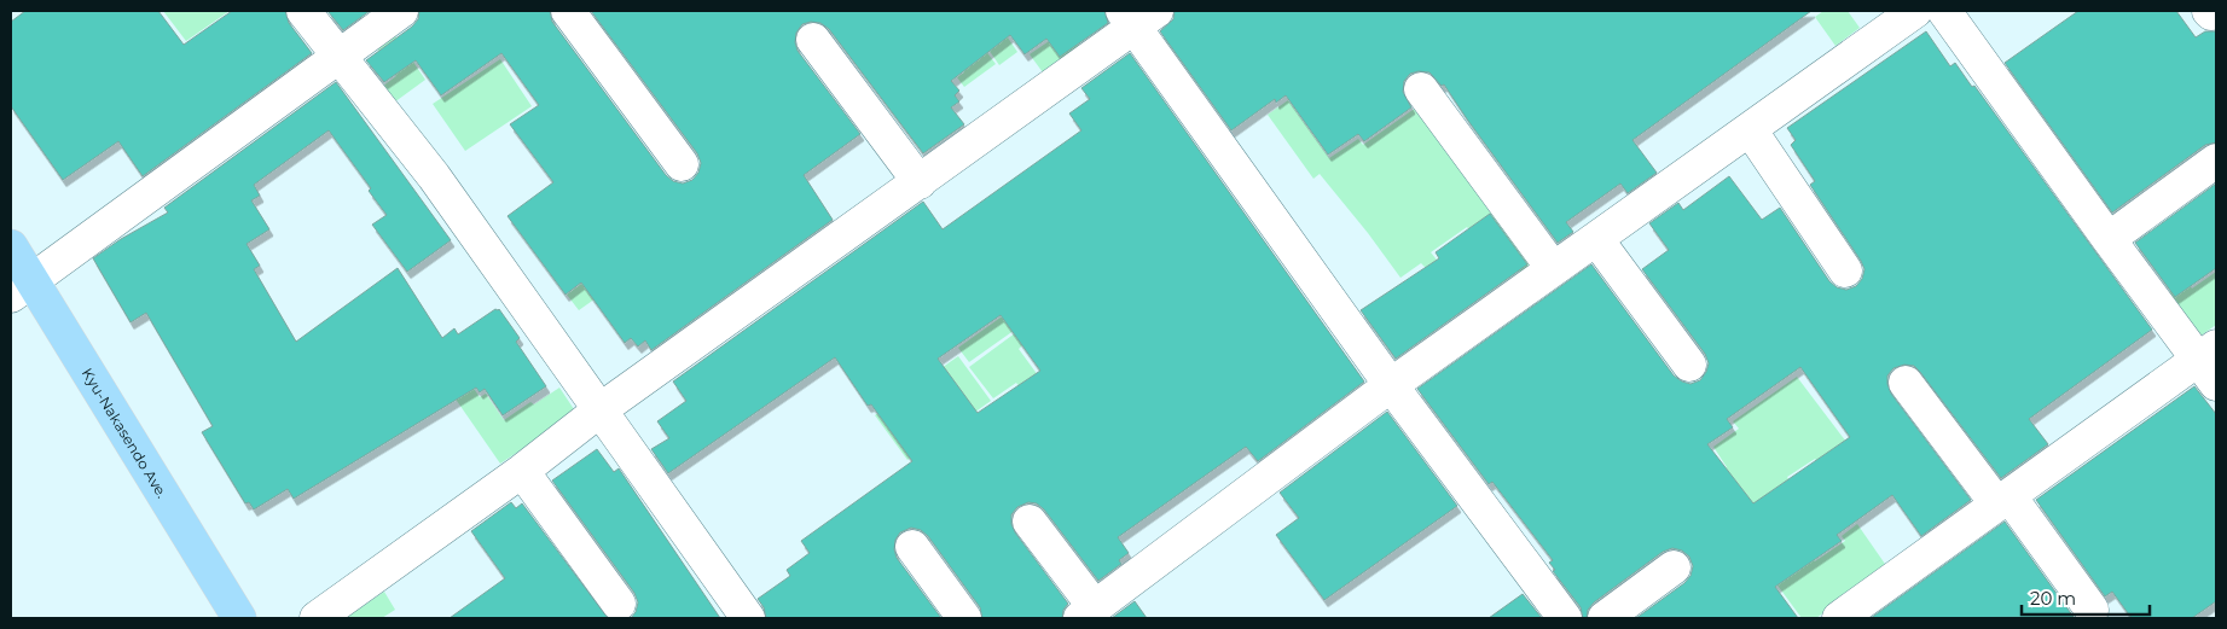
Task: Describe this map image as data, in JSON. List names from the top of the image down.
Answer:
{
  "streets": {
    "main road": ["Kyu-Nakasendo Ave."]
  },
  "scale_bar": "20 m"
}
